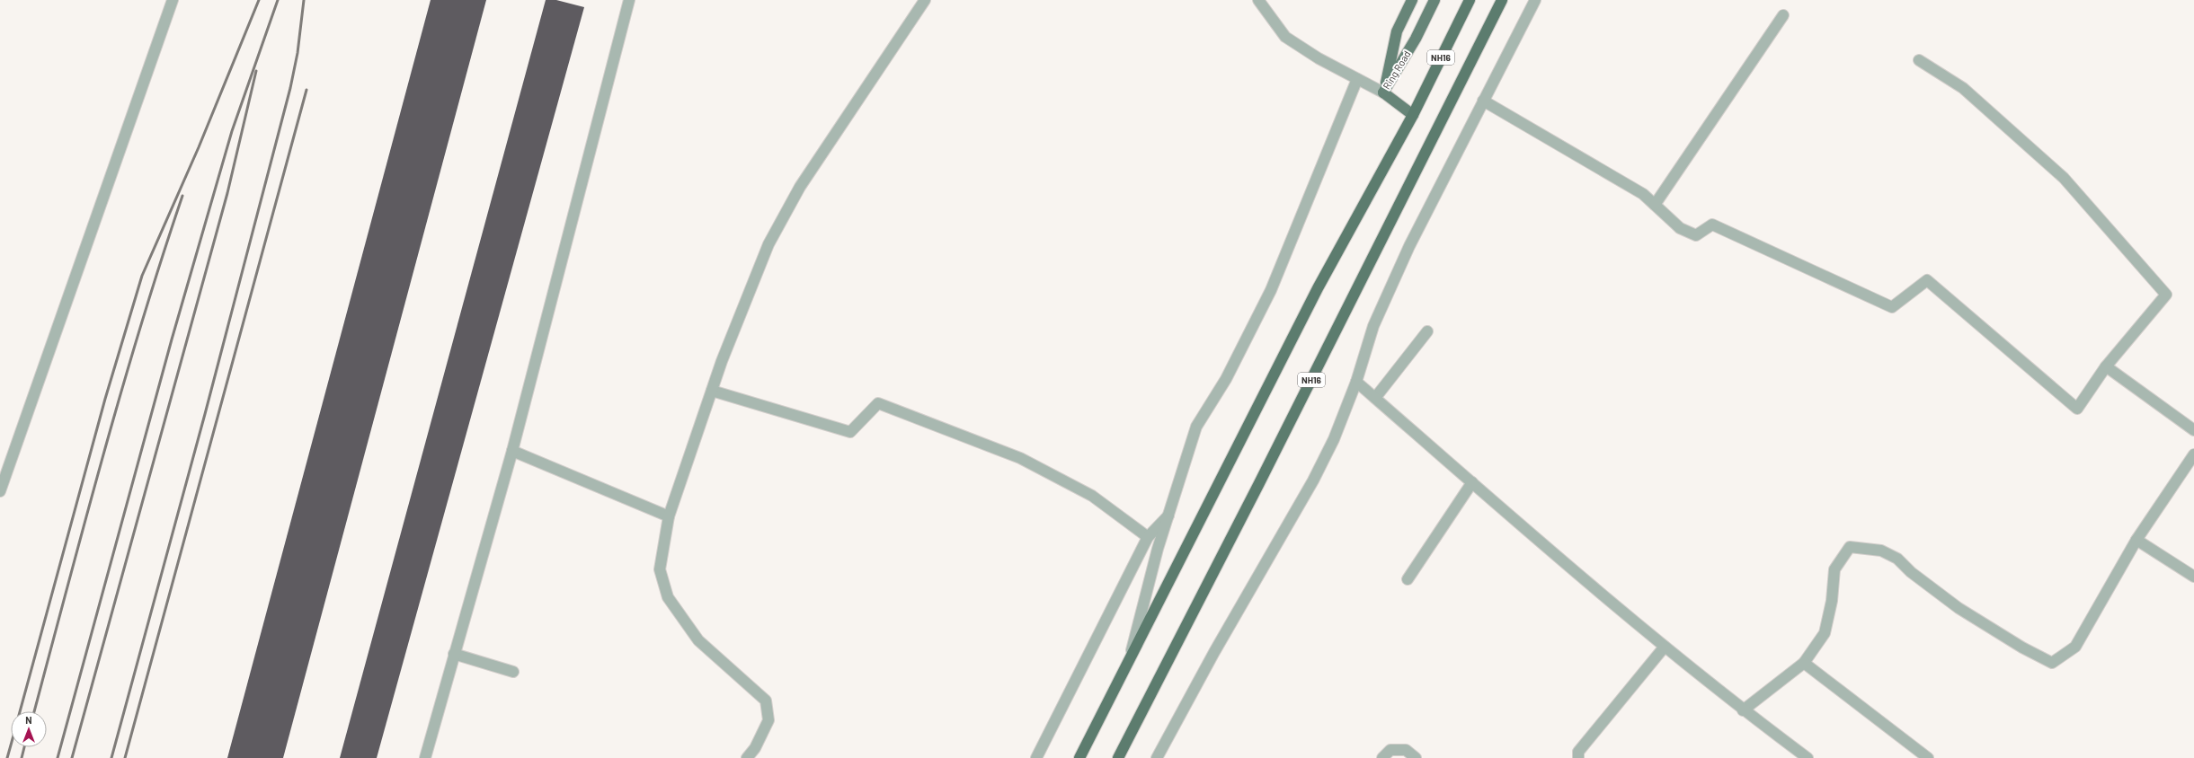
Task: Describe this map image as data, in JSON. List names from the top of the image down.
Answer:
{
  "streets": {
    "highway": ["NH16"],
    "main road": ["Ring Road"]
  },
  "north": "top"
}
